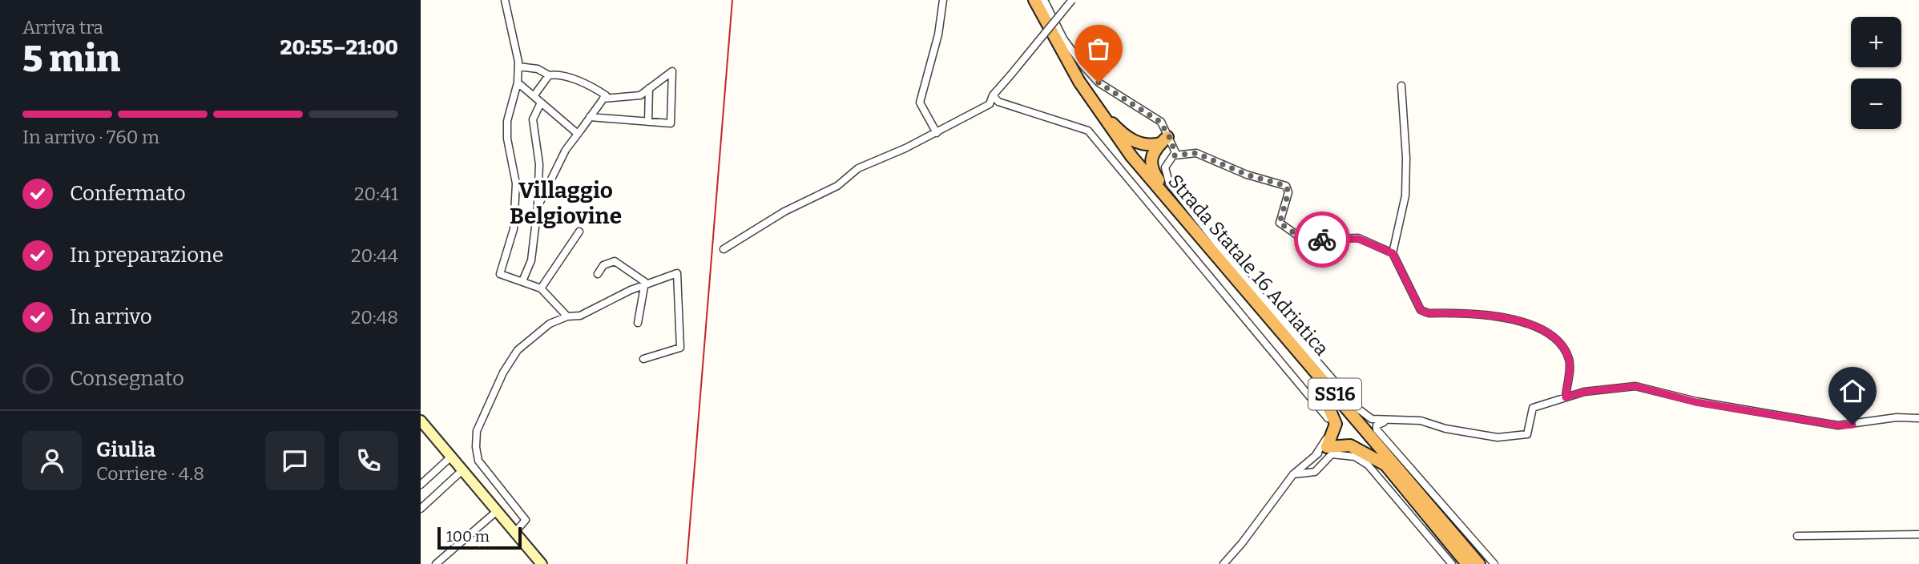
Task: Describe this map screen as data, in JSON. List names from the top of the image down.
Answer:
{
  "streets": {
    "highway": ["Strada Statale 16 Adriatica", "SS16"]
  },
  "crossings": [
    ["Strada Statale 16 Adriatica", "SS16"]
  ],
  "districts": ["Villaggio Belgiovine"],
  "scale_bar": "100 m",
  "page": {
    "heading": ["5 min", "Arriva tra", "20:55–21:00"],
    "panel": ["Giulia", "Corriere · 4.8"],
    "map_buttons": ["+", "−"],
    "bar": "In arrivo · 760 m",
    "list": [
      ["Confermato", "20:41"],
      ["In preparazione", "20:44"],
      ["In arrivo", "20:48"],
      "Consegnato"
    ],
    "scale": "100 m"
  }
}
